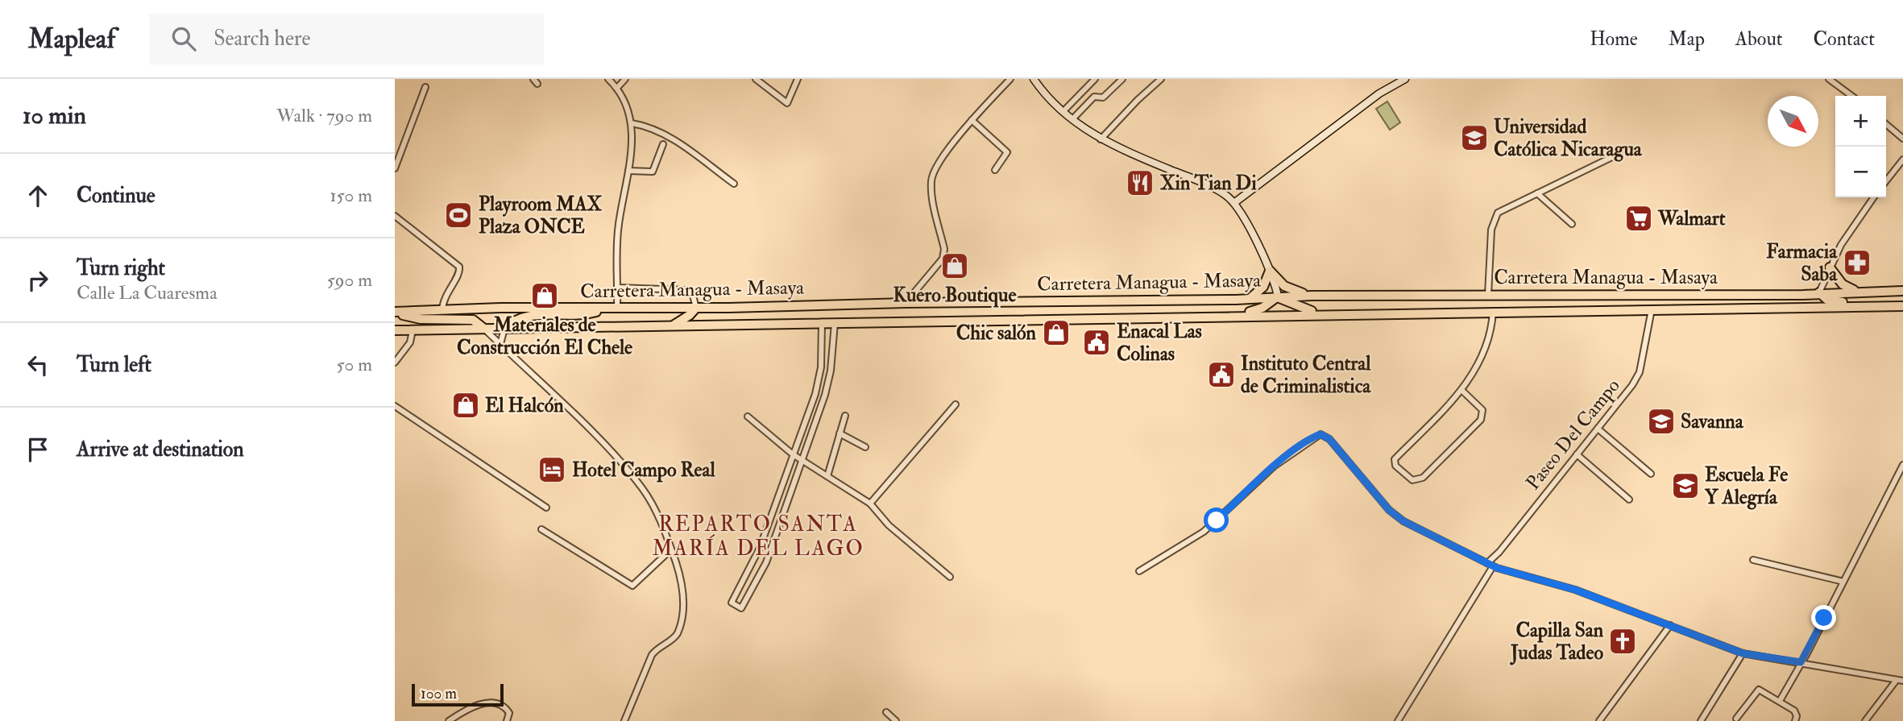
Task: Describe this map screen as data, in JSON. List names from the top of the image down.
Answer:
{
  "streets": {
    "highway": ["Carretera Managua - Masaya"],
    "street": ["Paseo Del Campo"]
  },
  "crossings": [
    ["Carretera Managua - Masaya", "Paseo Del Campo"]
  ],
  "districts": ["REPARTO SANTA MARÍA DEL LAGO"],
  "places": {
    "school or university": ["Universidad Católica Nicaragua", "Savanna", "Escuela Fe Y Alegría"],
    "restaurant": ["Xin Tian Di"],
    "sports": ["Playroom MAX Plaza ONCE"],
    "supermarket": ["Walmart"],
    "pharmacy": ["Farmacia Saba"],
    "shop": [
      "Kuero Boutique",
      "Materiales de Construcción El Chele",
      "Chic salón",
      "El Halcón"
    ],
    "public building": ["Enacal Las Colinas", "Instituto Central de Criminalistica"],
    "hotel": ["Hotel Campo Real"],
    "church": ["Capilla San Judas Tadeo"]
  },
  "scale_bar": "100 m",
  "north": "bottom right",
  "page": {
    "header": "Mapleaf",
    "search": "Search here",
    "nav": [
      "Home",
      "Map",
      "About",
      "Contact"
    ],
    "heading": ["10 min", "Walk · 790 m"],
    "map_buttons": ["+", "−"],
    "list": [
      ["Continue", "150 m"],
      ["Turn right", "Calle La Cuaresma", "590 m"],
      ["Turn left", "50 m"],
      "Arrive at destination"
    ],
    "scale": "100 m"
  }
}
